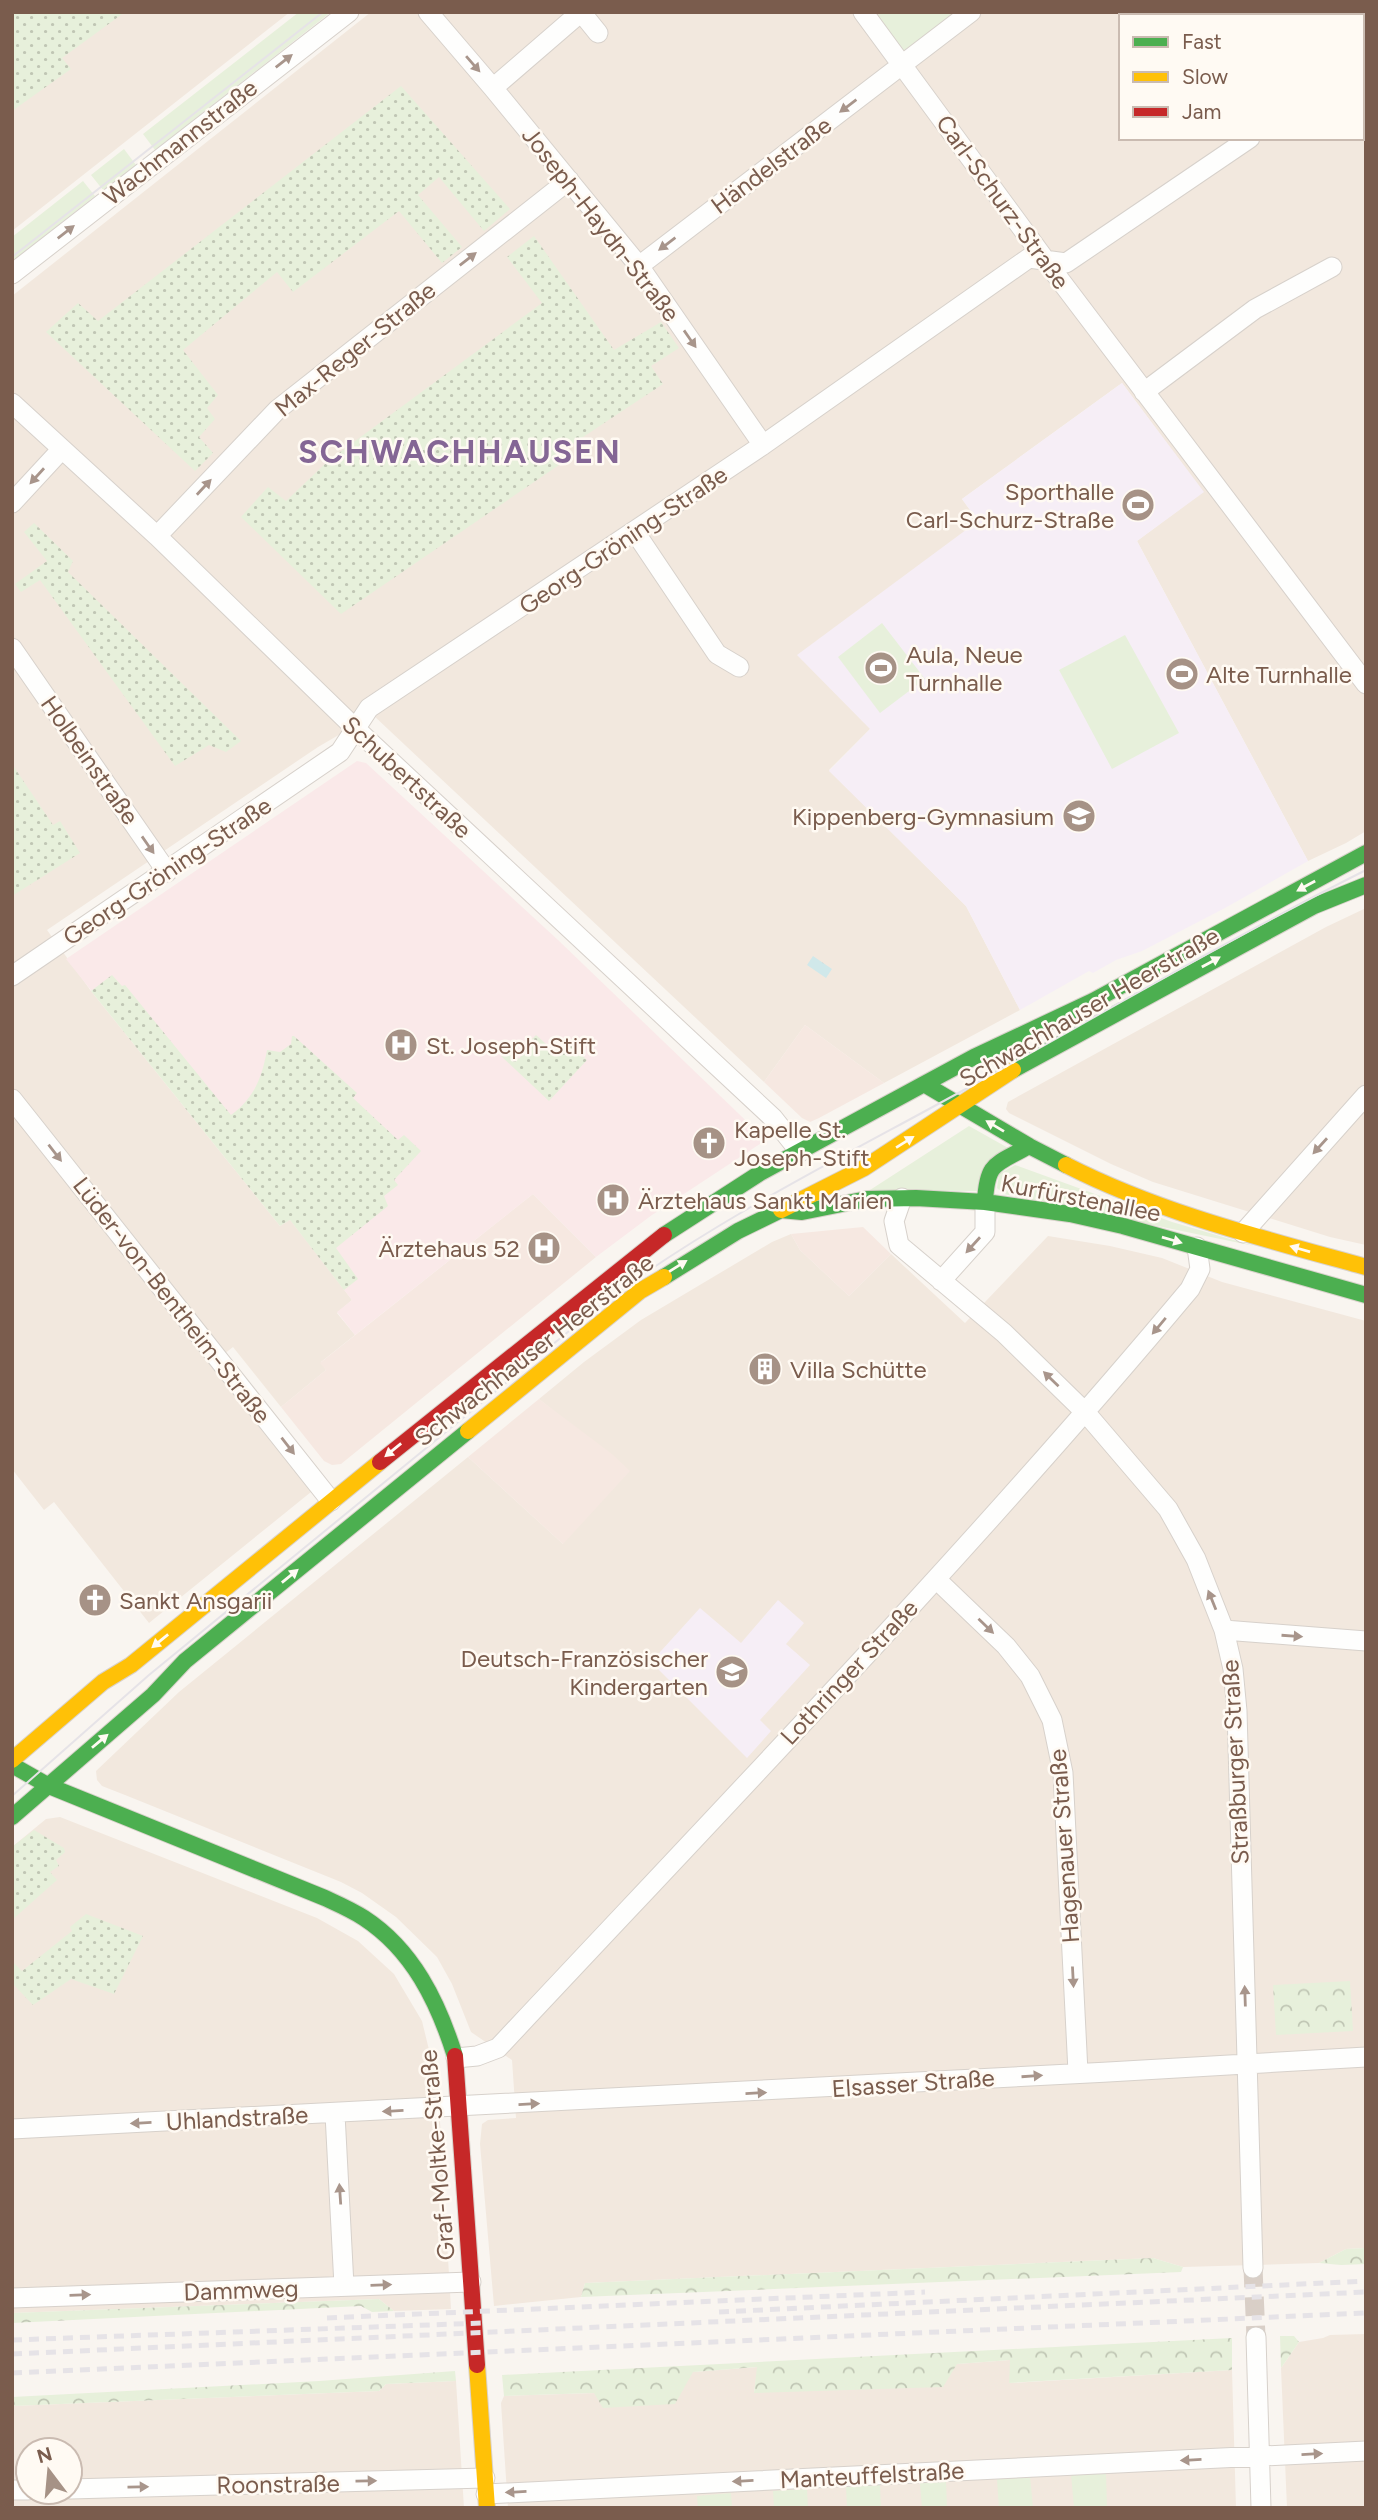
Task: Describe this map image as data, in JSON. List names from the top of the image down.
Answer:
{
  "streets": {
    "main road": ["Schwachhauser Heerstraße", "Kurfürstenallee", "Graf-Moltke-Straße"],
    "street": [
      "Wachmannstraße",
      "Händelstraße",
      "Carl-Schurz-Straße",
      "Joseph-Haydn-Straße",
      "Max-Reger-Straße",
      "Georg-Gröning-Straße",
      "Holbeinstraße",
      "Schubertstraße",
      "Lüder-von-Bentheim-Straße",
      "Lothringer Straße",
      "Straßburger Straße",
      "Hagenauer Straße",
      "Elsasser Straße",
      "Uhlandstraße",
      "Dammweg",
      "Manteuffelstraße",
      "Roonstraße"
    ]
  },
  "crossings": [
    ["Händelstraße", "Carl-Schurz-Straße"],
    ["Händelstraße", "Joseph-Haydn-Straße"],
    ["Carl-Schurz-Straße", "Georg-Gröning-Straße"],
    ["Joseph-Haydn-Straße", "Max-Reger-Straße"],
    ["Joseph-Haydn-Straße", "Georg-Gröning-Straße"],
    ["Max-Reger-Straße", "Schubertstraße"],
    ["Georg-Gröning-Straße", "Holbeinstraße"],
    ["Georg-Gröning-Straße", "Schubertstraße"],
    ["Schubertstraße", "Schwachhauser Heerstraße"],
    ["Schwachhauser Heerstraße", "Kurfürstenallee"],
    ["Schwachhauser Heerstraße", "Lüder-von-Bentheim-Straße"],
    ["Schwachhauser Heerstraße", "Graf-Moltke-Straße"],
    ["Kurfürstenallee", "Lothringer Straße"],
    ["Kurfürstenallee", "Straßburger Straße"],
    ["Lothringer Straße", "Straßburger Straße"],
    ["Lothringer Straße", "Hagenauer Straße"],
    ["Lothringer Straße", "Graf-Moltke-Straße"],
    ["Straßburger Straße", "Elsasser Straße"],
    ["Hagenauer Straße", "Elsasser Straße"],
    ["Elsasser Straße", "Uhlandstraße"],
    ["Elsasser Straße", "Graf-Moltke-Straße"],
    ["Uhlandstraße", "Graf-Moltke-Straße"],
    ["Graf-Moltke-Straße", "Dammweg"],
    ["Graf-Moltke-Straße", "Manteuffelstraße"],
    ["Graf-Moltke-Straße", "Roonstraße"],
    ["Manteuffelstraße", "Roonstraße"]
  ],
  "one_way": [
    "Wachmannstraße",
    "Händelstraße",
    "Joseph-Haydn-Straße",
    "Max-Reger-Straße",
    "Holbeinstraße",
    "Lüder-von-Bentheim-Straße",
    "Straßburger Straße",
    "Hagenauer Straße",
    "Elsasser Straße",
    "Uhlandstraße",
    "Dammweg",
    "Roonstraße"
  ],
  "districts": ["SCHWACHHAUSEN"],
  "places": {
    "sports": ["Sporthalle Carl-Schurz-Straße", "Aula, Neue Turnhalle", "Alte Turnhalle"],
    "school or university": ["Kippenberg-Gymnasium", "Deutsch-Französischer Kindergarten"],
    "hospital": ["St. Joseph-Stift", "Ärztehaus Sankt Marien", "Ärztehaus 52"],
    "church": ["Kapelle St. Joseph-Stift", "Sankt Ansgarii"],
    "building": ["Villa Schütte"]
  },
  "legend": ["Fast", "Slow", "Jam"],
  "north": "top"
}
